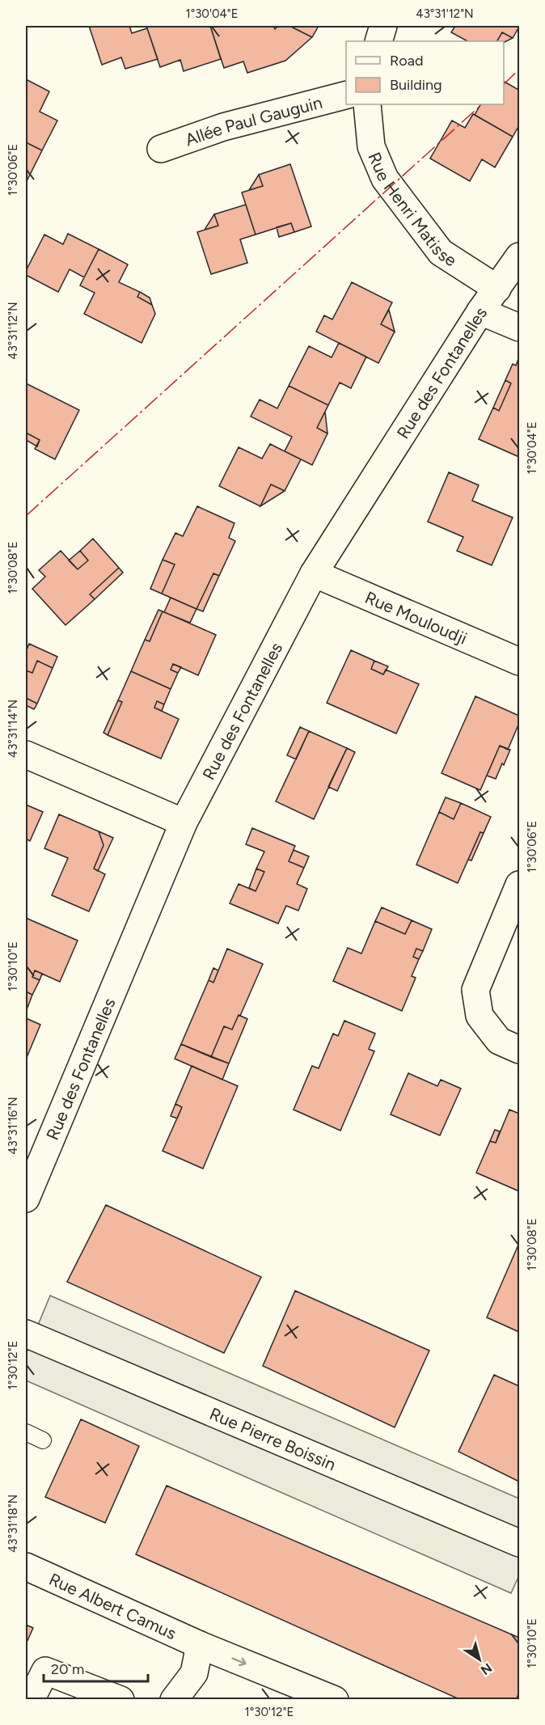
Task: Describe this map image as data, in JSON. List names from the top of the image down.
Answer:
{
  "streets": {
    "street": [
      "Allée Paul Gauguin",
      "Rue Henri Matisse",
      "Rue des Fontanelles",
      "Rue Mouloudji",
      "Rue Pierre Boissin",
      "Rue Albert Camus"
    ]
  },
  "crossings": [
    ["Rue Henri Matisse", "Rue des Fontanelles"],
    ["Rue des Fontanelles", "Rue Mouloudji"]
  ],
  "one_way": ["Rue Albert Camus"],
  "legend": ["Road", "Building"],
  "scale_bar": "20 m",
  "north": "bottom right",
  "coordinates": [
    "1°30'04\"E",
    "43°31'12\"N",
    "1°30'06\"E",
    "1°30'08\"E",
    "43°31'14\"N",
    "1°30'10\"E",
    "43°31'16\"N",
    "1°30'12\"E",
    "43°31'18\"N"
  ]
}
